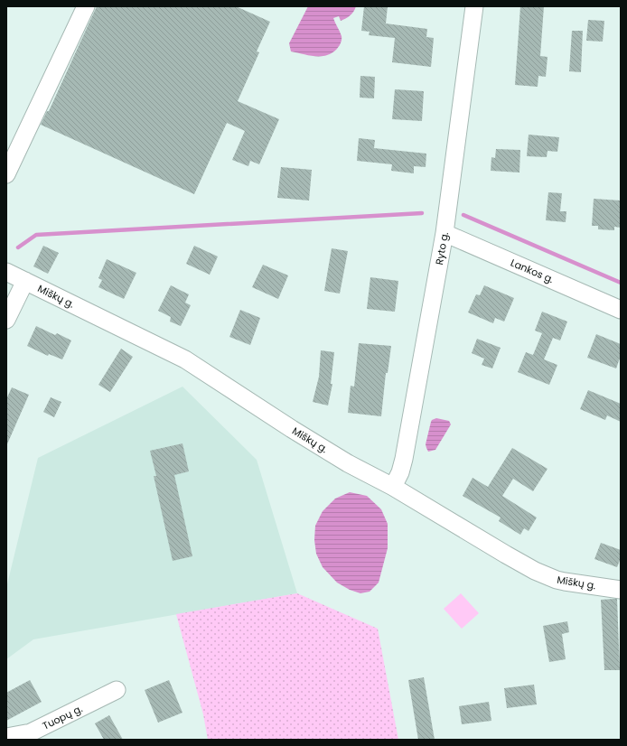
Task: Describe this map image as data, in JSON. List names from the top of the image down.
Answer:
{
  "streets": {
    "street": [
      "Ryto g.",
      "Lankos g.",
      "Miškų g.",
      "Tuopų g."
    ]
  },
  "crossings": [
    ["Ryto g.", "Lankos g."],
    ["Ryto g.", "Miškų g."]
  ]
}
